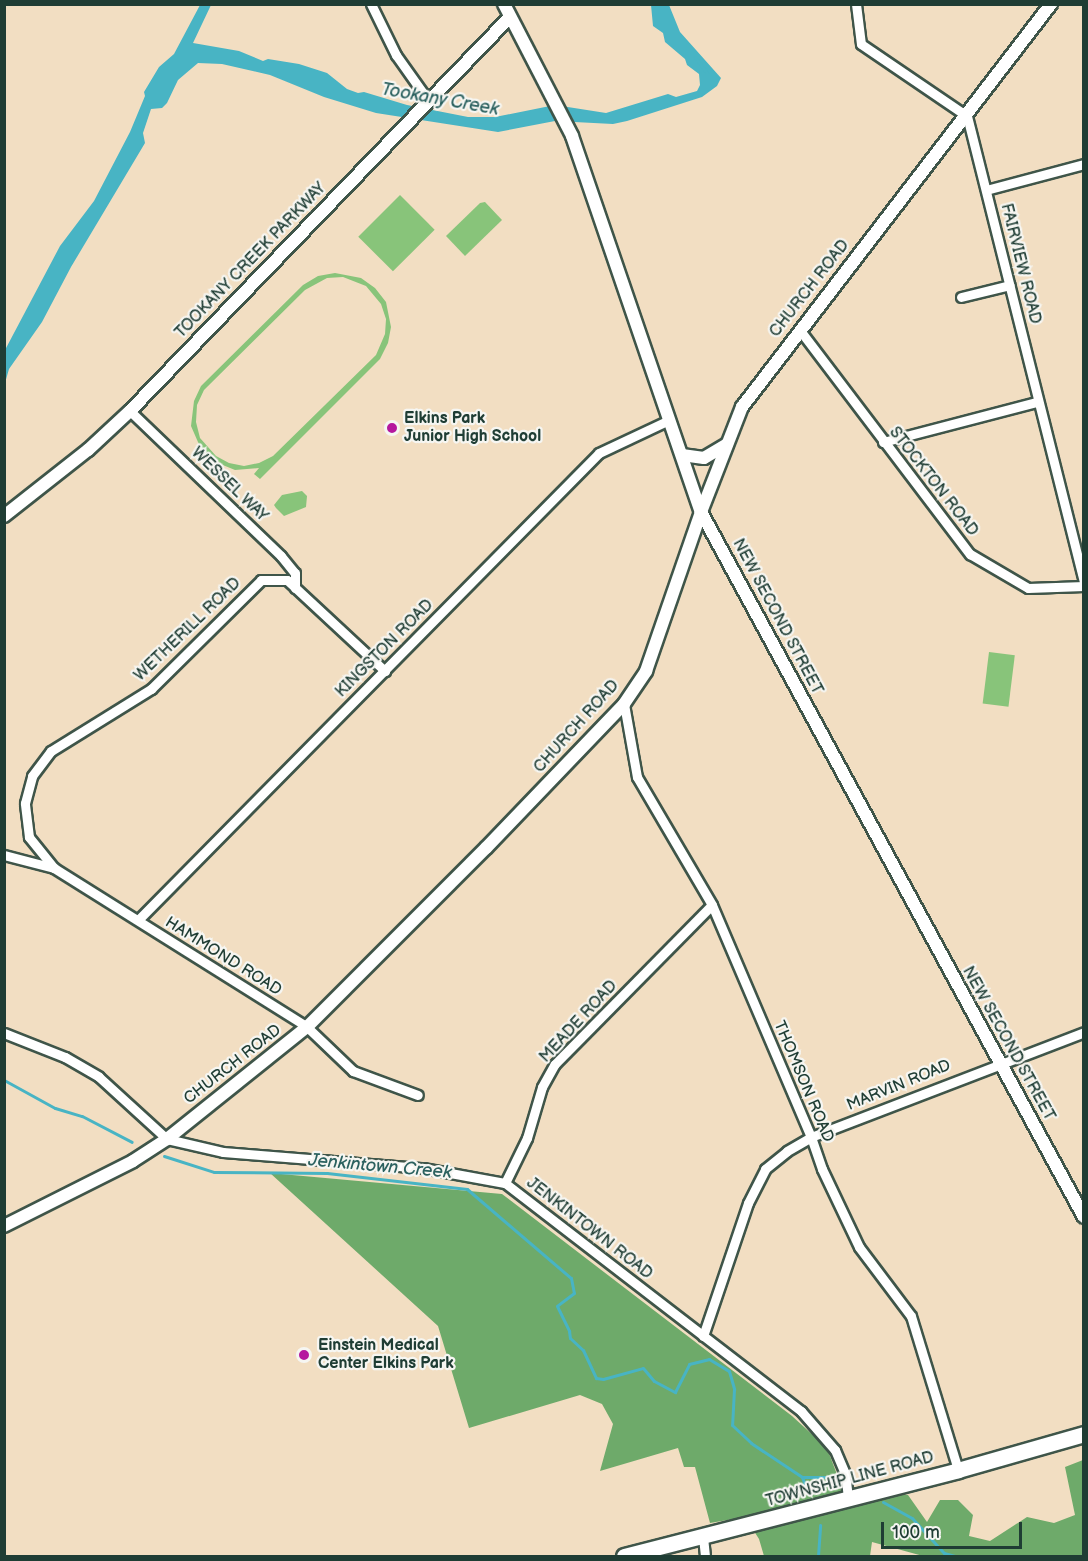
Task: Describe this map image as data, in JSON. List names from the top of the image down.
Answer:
{
  "streets": {
    "main road": ["TOWNSHIP LINE ROAD"],
    "street": [
      "TOOKANY CREEK PARKWAY",
      "FAIRVIEW ROAD",
      "CHURCH ROAD",
      "STOCKTON ROAD",
      "WESSEL WAY",
      "NEW SECOND STREET",
      "WETHERILL ROAD",
      "KINGSTON ROAD",
      "HAMMOND ROAD",
      "MEADE ROAD",
      "THOMSON ROAD",
      "MARVIN ROAD",
      "JENKINTOWN ROAD"
    ]
  },
  "crossings": [
    ["TOOKANY CREEK PARKWAY", "WESSEL WAY"],
    ["TOOKANY CREEK PARKWAY", "NEW SECOND STREET"],
    ["FAIRVIEW ROAD", "CHURCH ROAD"],
    ["FAIRVIEW ROAD", "STOCKTON ROAD"],
    ["CHURCH ROAD", "STOCKTON ROAD"],
    ["CHURCH ROAD", "NEW SECOND STREET"],
    ["CHURCH ROAD", "HAMMOND ROAD"],
    ["CHURCH ROAD", "THOMSON ROAD"],
    ["CHURCH ROAD", "JENKINTOWN ROAD"],
    ["WESSEL WAY", "WETHERILL ROAD"],
    ["NEW SECOND STREET", "KINGSTON ROAD"],
    ["NEW SECOND STREET", "MARVIN ROAD"],
    ["WETHERILL ROAD", "KINGSTON ROAD"],
    ["WETHERILL ROAD", "HAMMOND ROAD"],
    ["KINGSTON ROAD", "HAMMOND ROAD"],
    ["MEADE ROAD", "THOMSON ROAD"],
    ["MEADE ROAD", "JENKINTOWN ROAD"],
    ["THOMSON ROAD", "MARVIN ROAD"],
    ["THOMSON ROAD", "TOWNSHIP LINE ROAD"],
    ["MARVIN ROAD", "JENKINTOWN ROAD"],
    ["JENKINTOWN ROAD", "TOWNSHIP LINE ROAD"]
  ],
  "water": ["Tookany Creek", "Jenkintown Creek"],
  "places": ["Elkins Park Junior High School", "Einstein Medical Center Elkins Park"],
  "scale_bar": "100 m"
}
